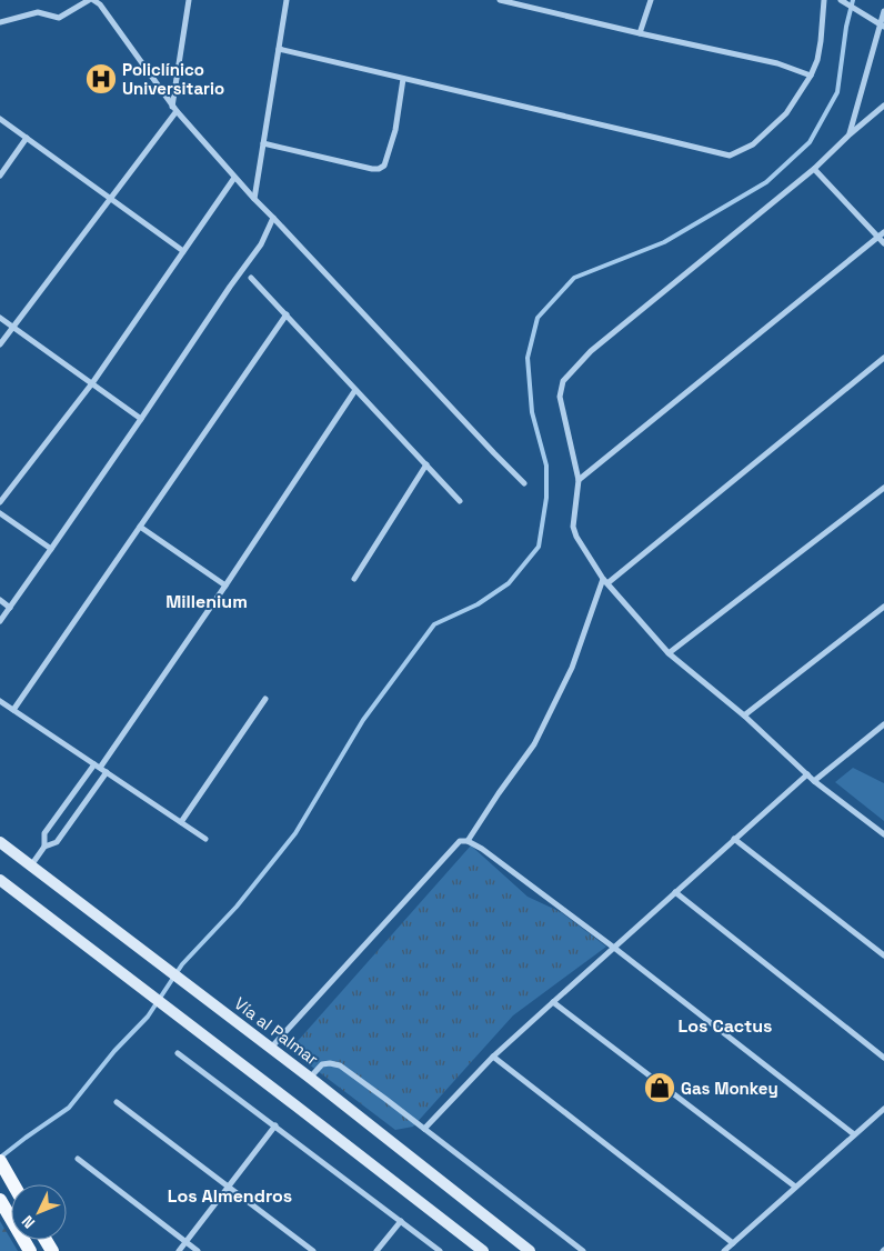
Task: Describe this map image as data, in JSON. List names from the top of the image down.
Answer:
{
  "streets": {
    "main road": ["Vía al Palmar"]
  },
  "districts": ["Millenium", "Los Cactus", "Los Almendros"],
  "places": {
    "hospital": ["Policlínico Universitario"],
    "shop": ["Gas Monkey"]
  },
  "north": "bottom left"
}
